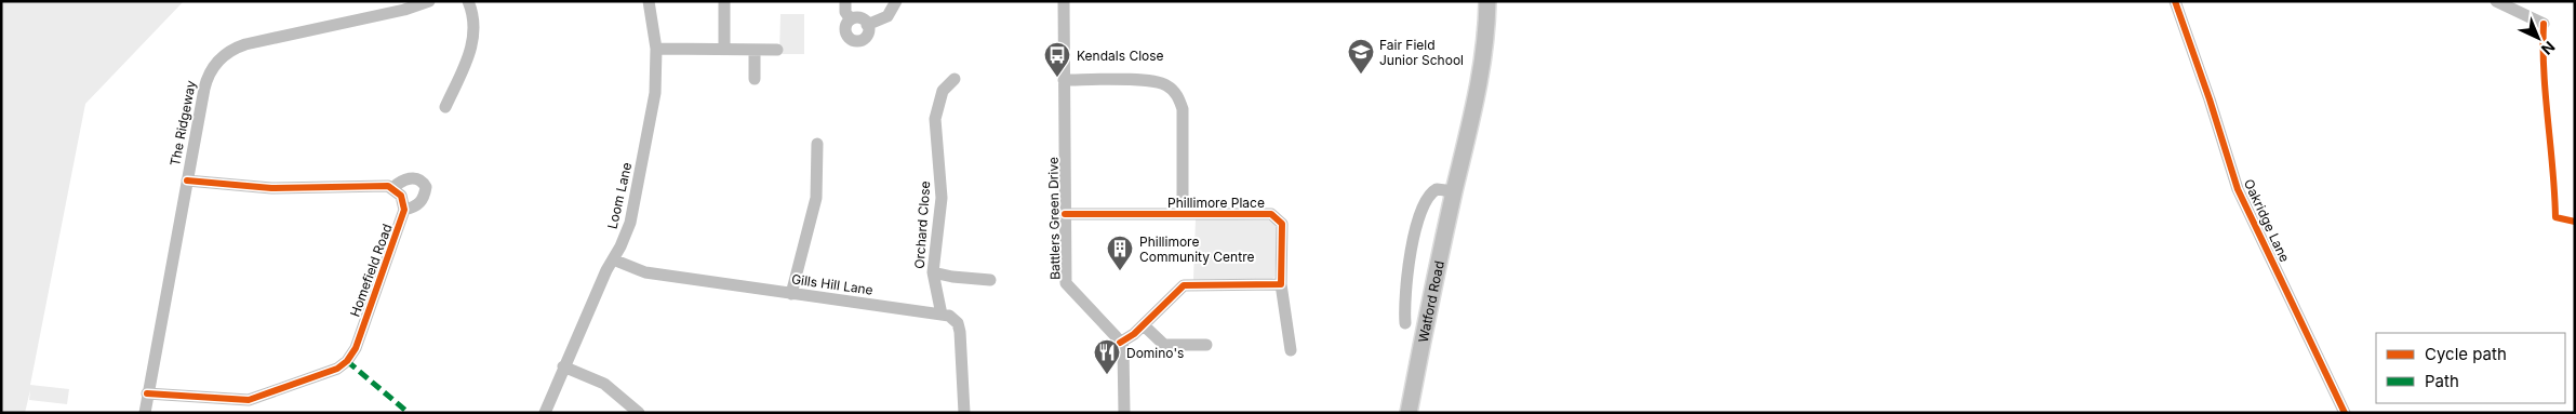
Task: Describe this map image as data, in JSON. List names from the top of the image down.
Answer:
{
  "streets": {
    "main road": ["Watford Road"],
    "street": [
      "The Ridgeway",
      "Loom Lane",
      "Phillimore Place",
      "Battlers Green Drive",
      "Oakridge Lane",
      "Orchard Close",
      "Homefield Road",
      "Gills Hill Lane"
    ]
  },
  "crossings": [
    ["The Ridgeway", "Homefield Road"],
    ["Loom Lane", "Gills Hill Lane"],
    ["Phillimore Place", "Battlers Green Drive"],
    ["Orchard Close", "Gills Hill Lane"]
  ],
  "places": {
    "school or university": ["Fair Field Junior School"],
    "bus stop": ["Kendals Close"],
    "building": ["Phillimore Community Centre"],
    "restaurant": ["Domino's"]
  },
  "legend": ["Cycle path", "Path"],
  "north": "bottom right"
}
